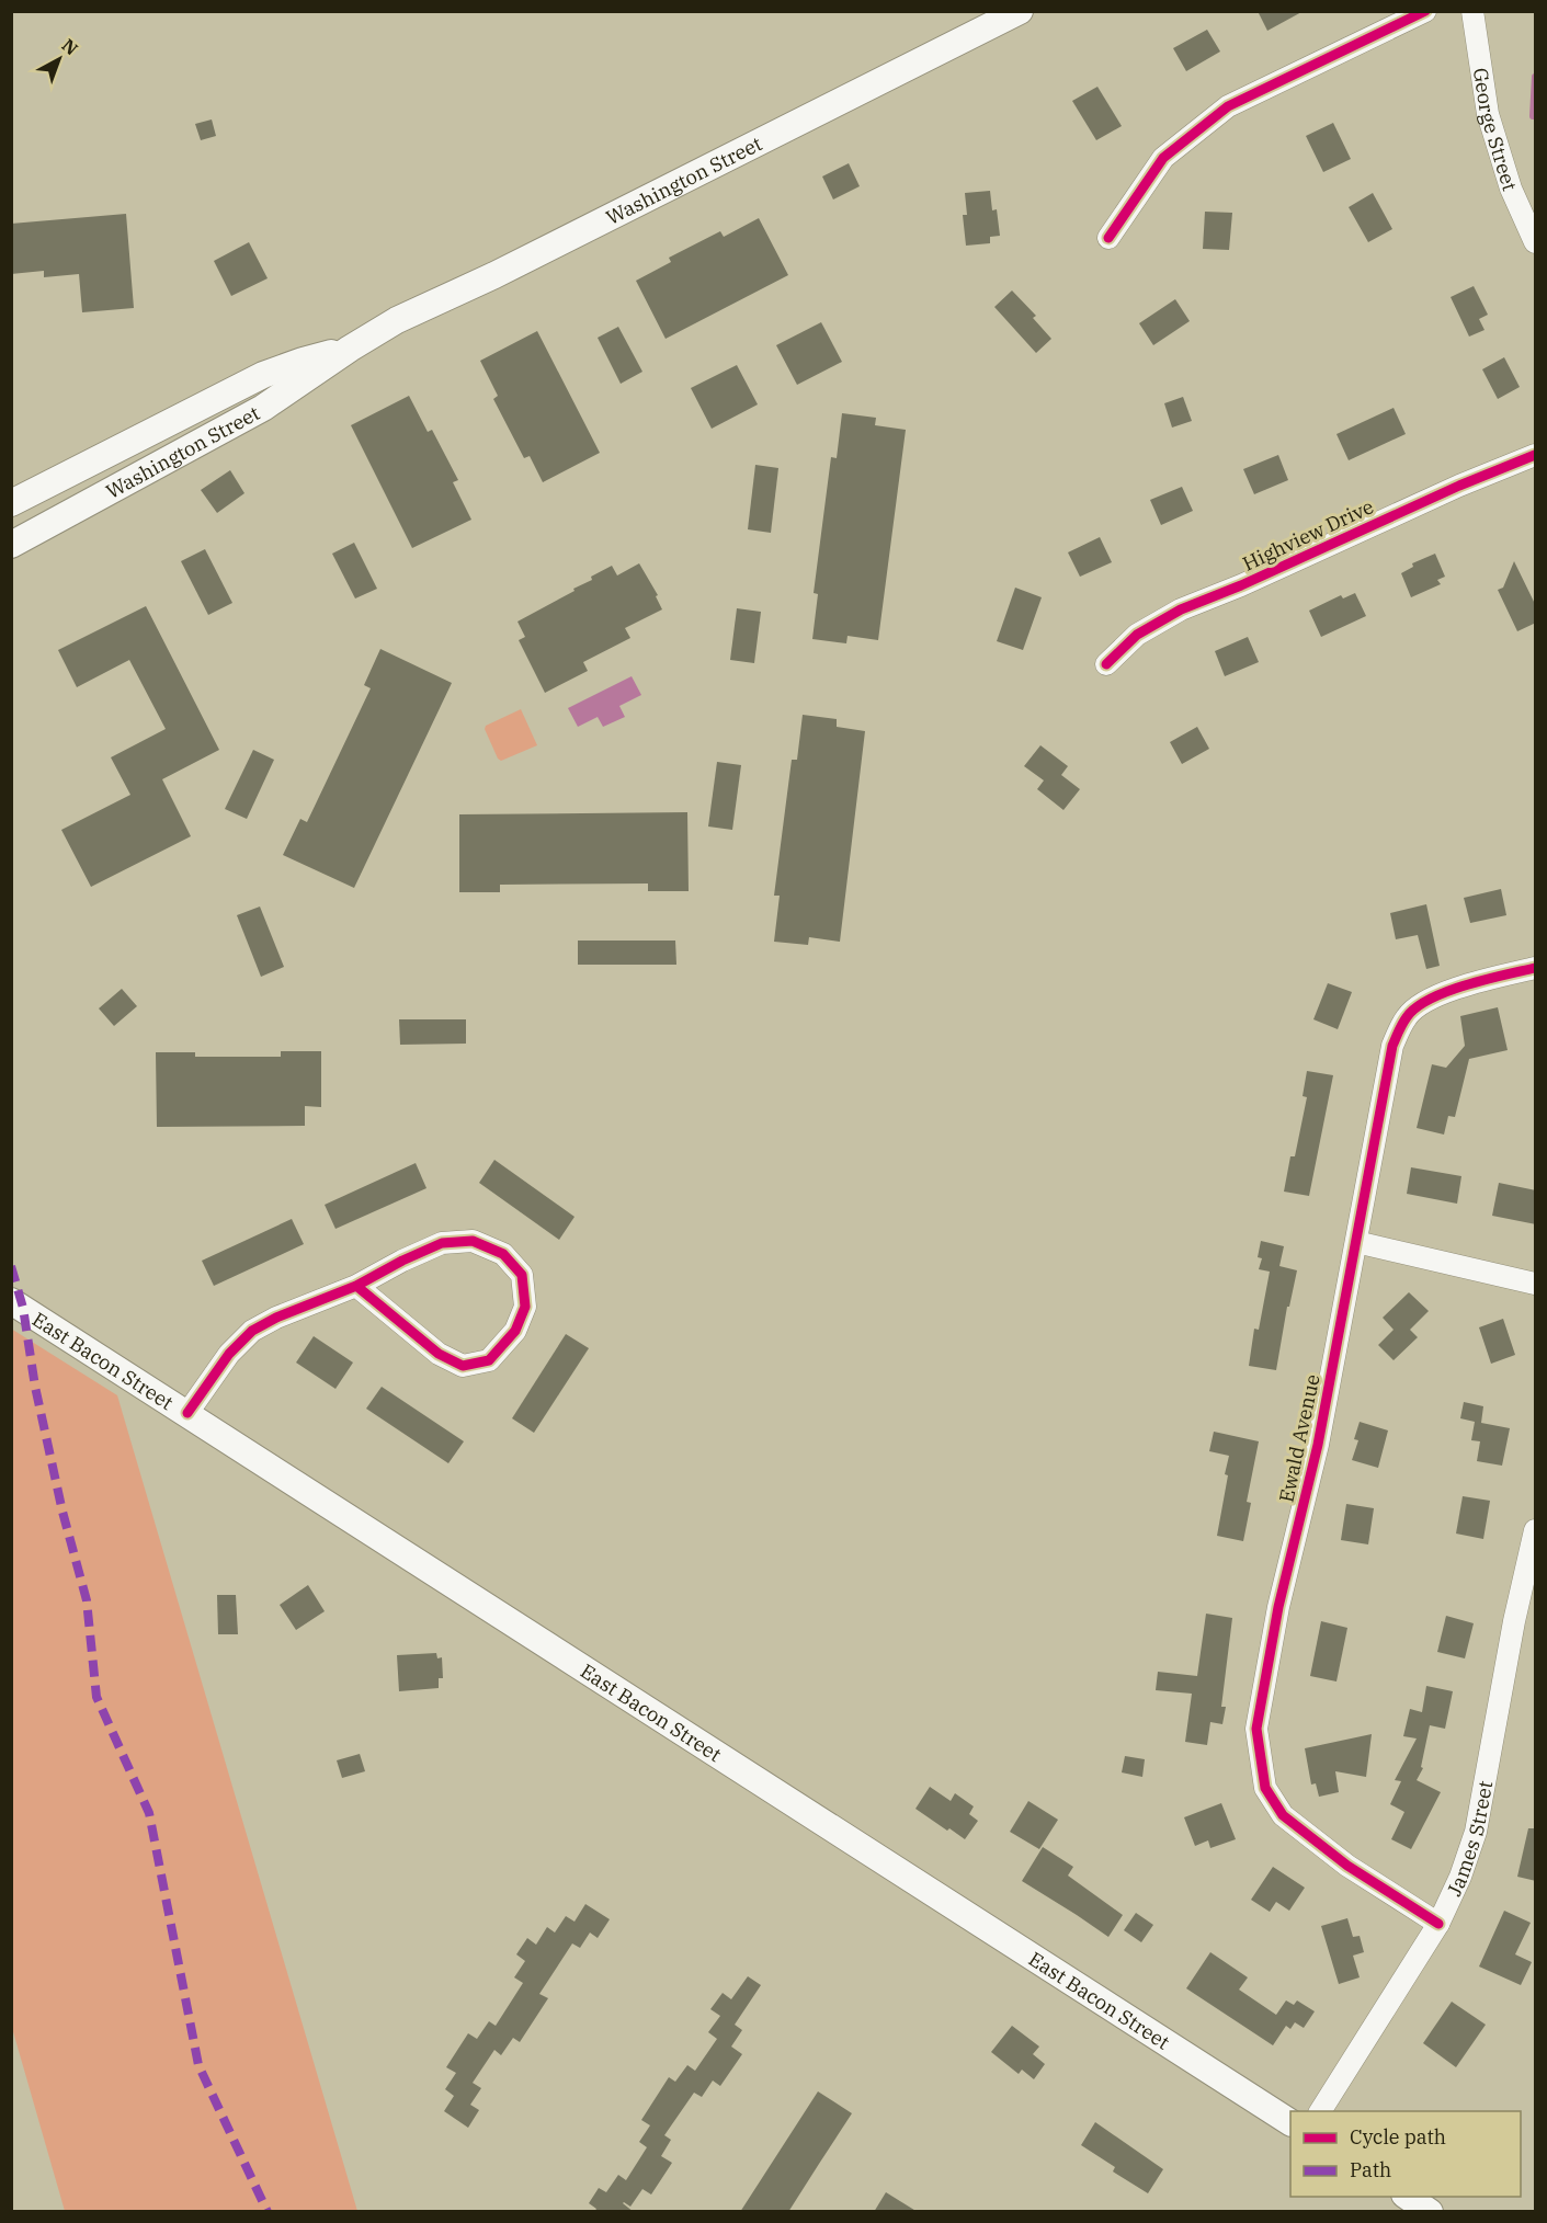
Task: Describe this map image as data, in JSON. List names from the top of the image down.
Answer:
{
  "streets": {
    "main road": ["Washington Street", "East Bacon Street"],
    "street": [
      "George Street",
      "Highview Drive",
      "Ewald Avenue",
      "James Street"
    ]
  },
  "crossings": [
    ["Ewald Avenue", "James Street"]
  ],
  "legend": ["Cycle path", "Path"],
  "north": "top right"
}
